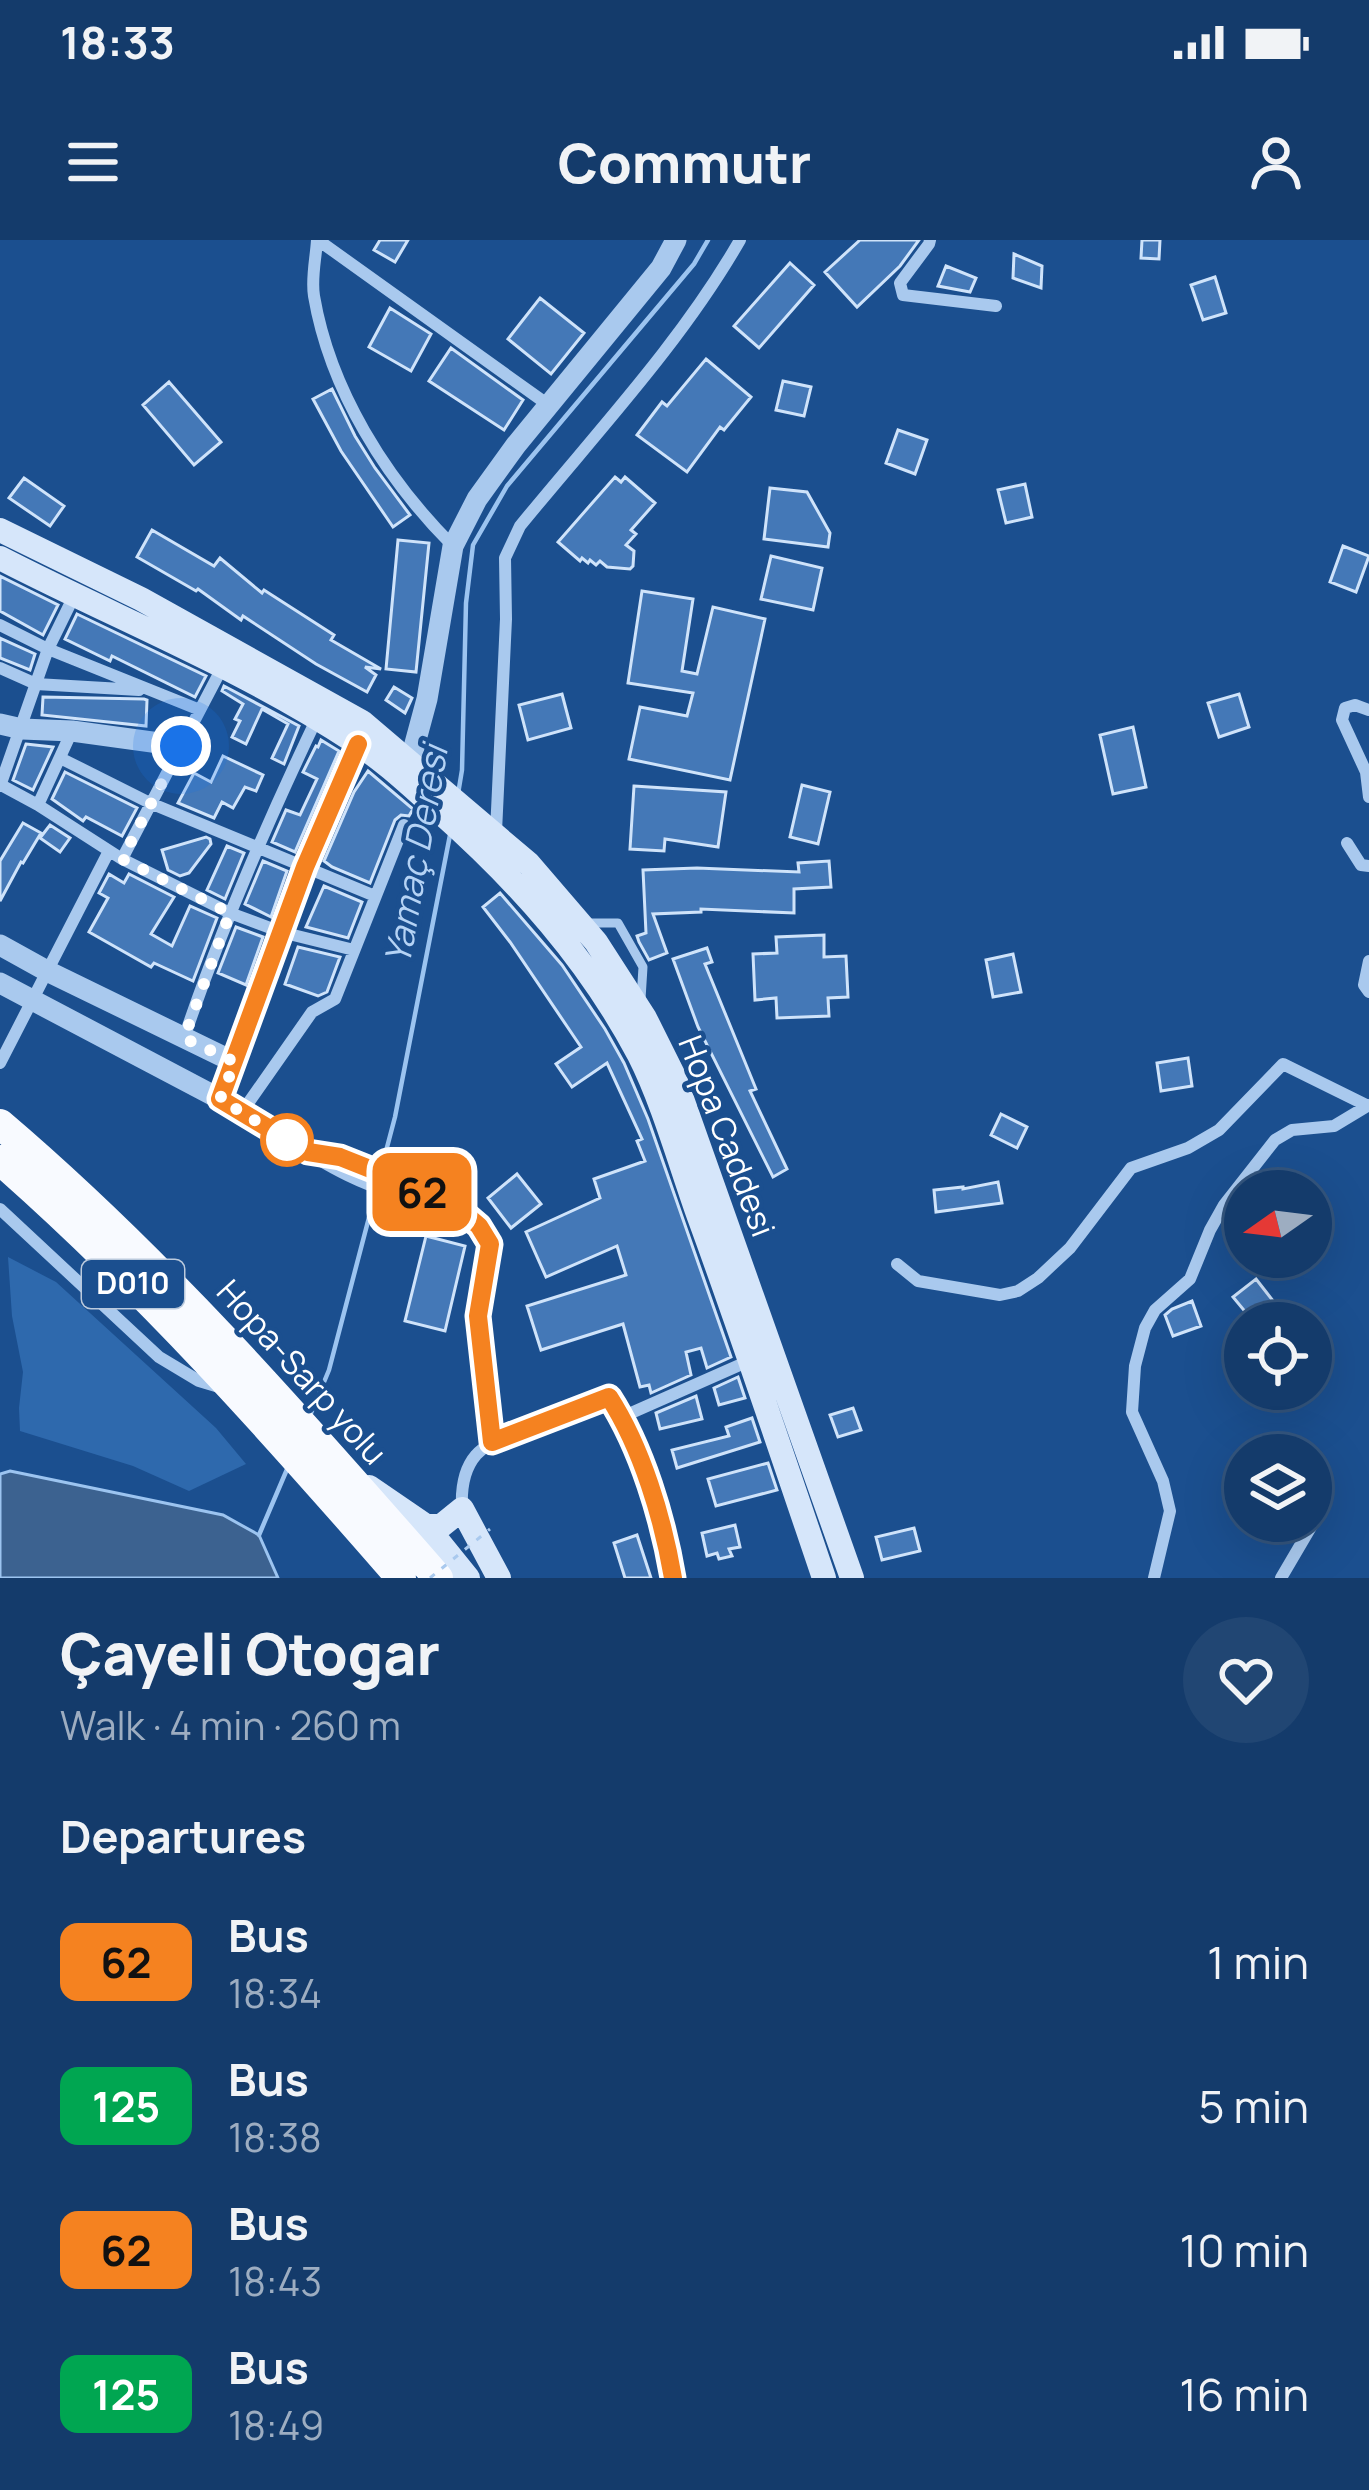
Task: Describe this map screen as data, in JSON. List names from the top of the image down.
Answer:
{
  "streets": {
    "highway": ["D010", "Hopa-Sarp yolu"],
    "main road": ["Hopa Caddesi"]
  },
  "crossings": [
    ["D010", "Hopa-Sarp yolu"]
  ],
  "water": ["Yamaç Deresi"],
  "lines": ["bus line 62"],
  "north": "left",
  "page": {
    "status": "18:33",
    "header": "Commutr",
    "on_map": "62",
    "heading": [
      ["Çayeli Otogar", "Walk · 4 min · 260 m"],
      "Departures"
    ],
    "list": [
      {
        "mark": "62",
        "name": "Bus",
        "note": "18:34",
        "value": "1 min"
      },
      {
        "mark": "125",
        "name": "Bus",
        "note": "18:38",
        "value": "5 min"
      },
      {
        "mark": "62",
        "name": "Bus",
        "note": "18:43",
        "value": "10 min"
      },
      {
        "mark": "125",
        "name": "Bus",
        "note": "18:49",
        "value": "16 min"
      }
    ]
  }
}
